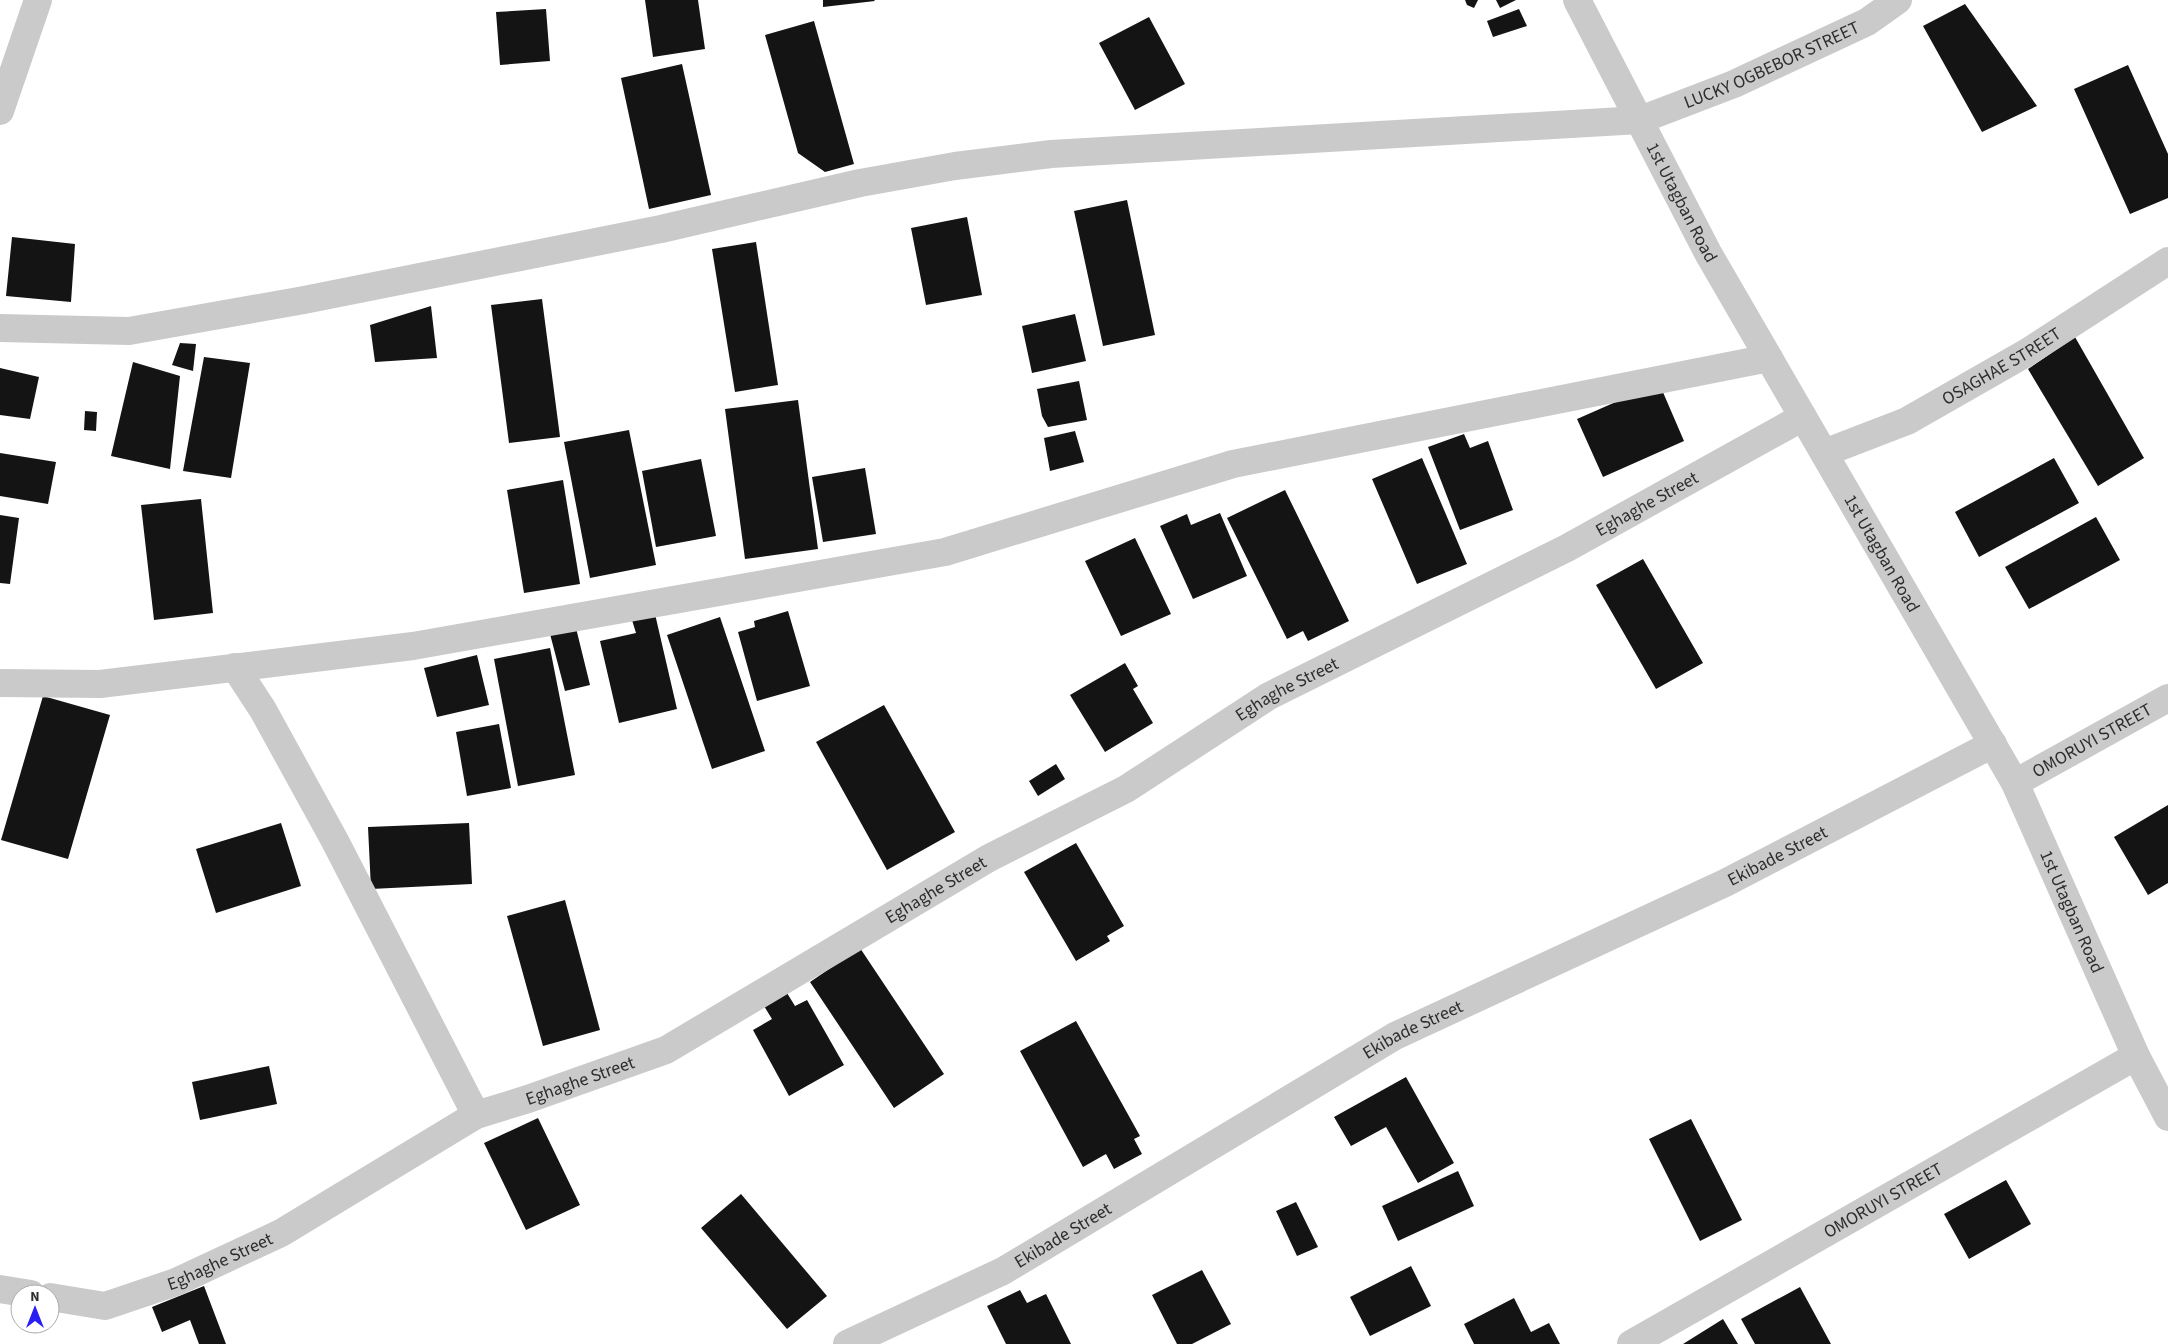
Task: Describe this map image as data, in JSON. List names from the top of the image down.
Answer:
{
  "streets": {
    "street": [
      "LUCKY OGBEBOR STREET",
      "1st Utagban Road",
      "OSAGHAE STREET",
      "Eghaghe Street",
      "OMORUYI STREET",
      "Ekibade Street"
    ]
  },
  "crossings": [
    ["LUCKY OGBEBOR STREET", "1st Utagban Road"],
    ["1st Utagban Road", "OSAGHAE STREET"],
    ["1st Utagban Road", "Eghaghe Street"],
    ["1st Utagban Road", "OMORUYI STREET"],
    ["1st Utagban Road", "Ekibade Street"]
  ],
  "north": "top"
}
